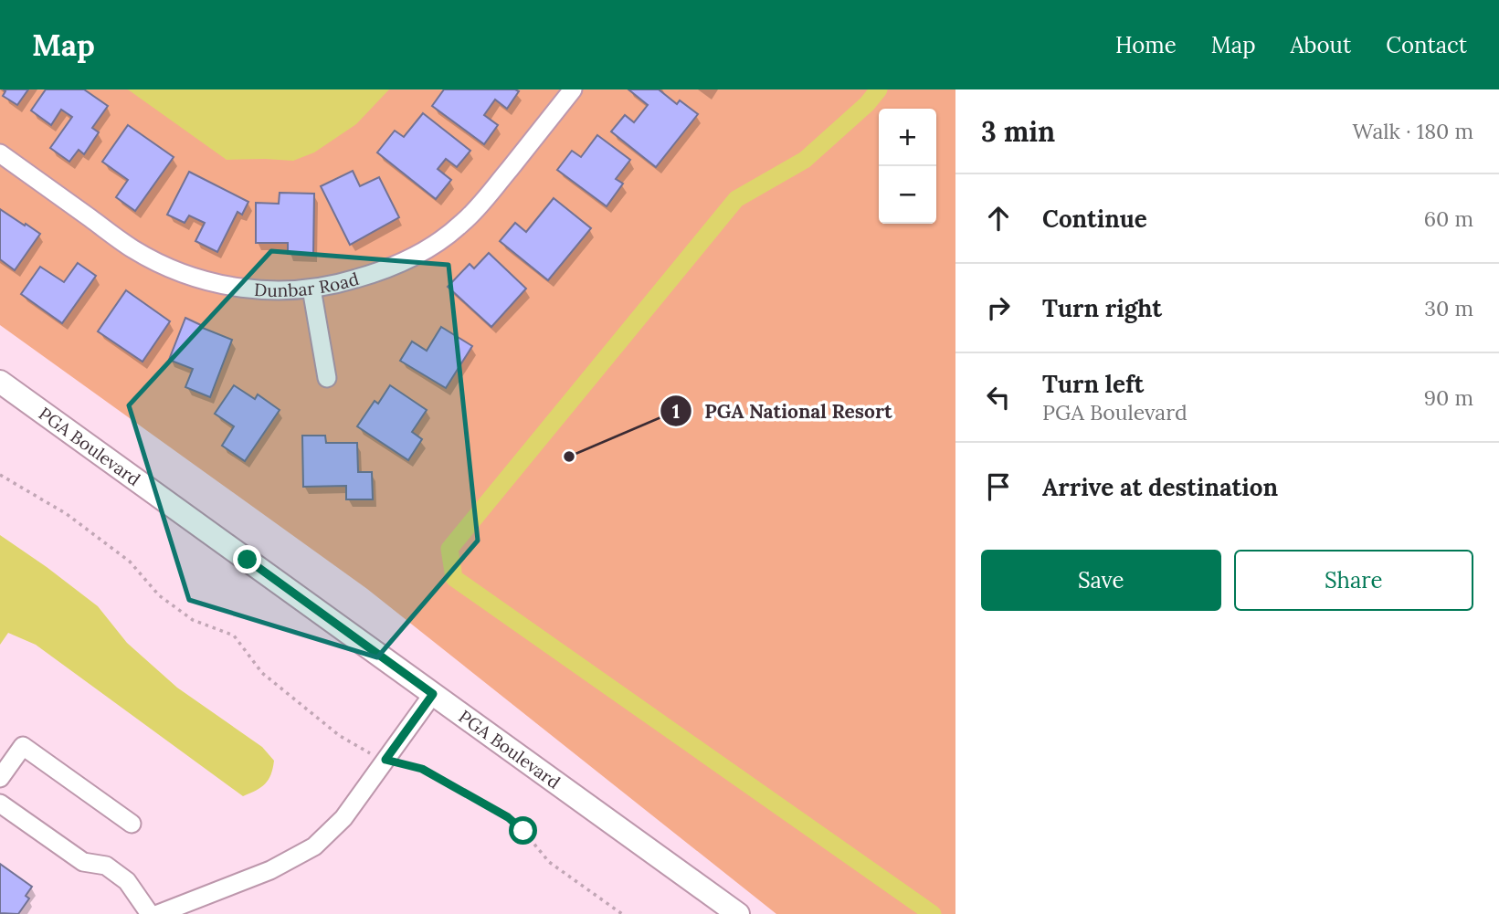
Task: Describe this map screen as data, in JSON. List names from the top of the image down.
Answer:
{
  "streets": {
    "main road": ["PGA Boulevard"],
    "street": ["Dunbar Road"]
  },
  "places": ["PGA National Resort"],
  "page": {
    "header": "Map",
    "nav": [
      "Home",
      "Map",
      "About",
      "Contact"
    ],
    "heading": ["3 min", "Walk · 180 m"],
    "map_buttons": ["+", "−"],
    "list": [
      ["Continue", "60 m"],
      ["Turn right", "30 m"],
      ["Turn left", "PGA Boulevard", "90 m"],
      "Arrive at destination"
    ],
    "buttons": ["Save", "Share"]
  }
}
